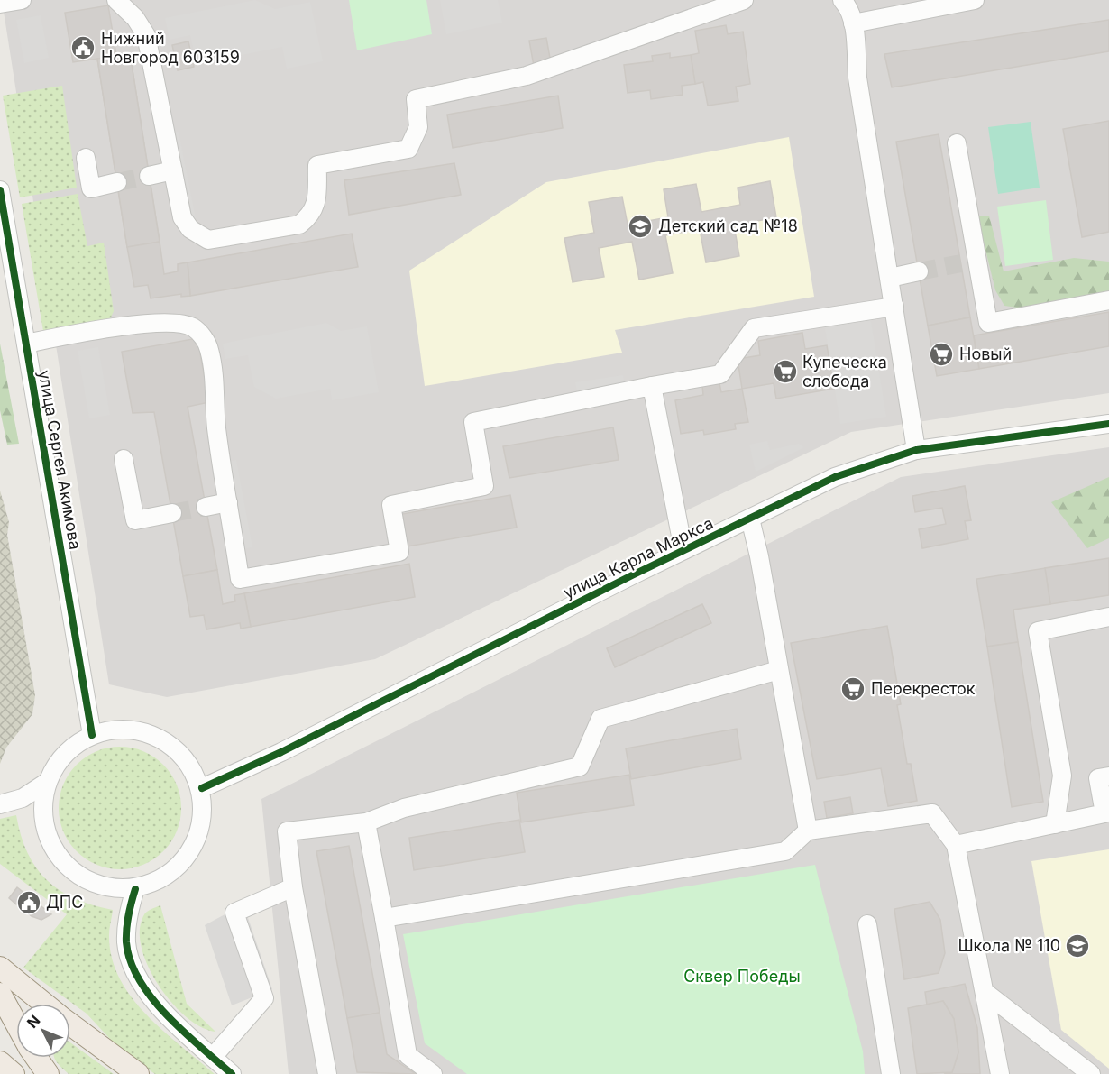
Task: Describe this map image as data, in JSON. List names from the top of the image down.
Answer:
{
  "streets": {
    "street": ["улица Сергея Акимова", "улица Карла Маркса"]
  },
  "crossings": [
    ["улица Сергея Акимова", "улица Карла Маркса"]
  ],
  "parks": ["Сквер Победы"],
  "places": {
    "public building": ["Нижний Новгород 603159", "ДПС"],
    "school or university": ["Детский сад №18", "Школа № 110"],
    "supermarket": ["Новый", "Купеческа слобода", "Перекресток"]
  },
  "north": "top left"
}
